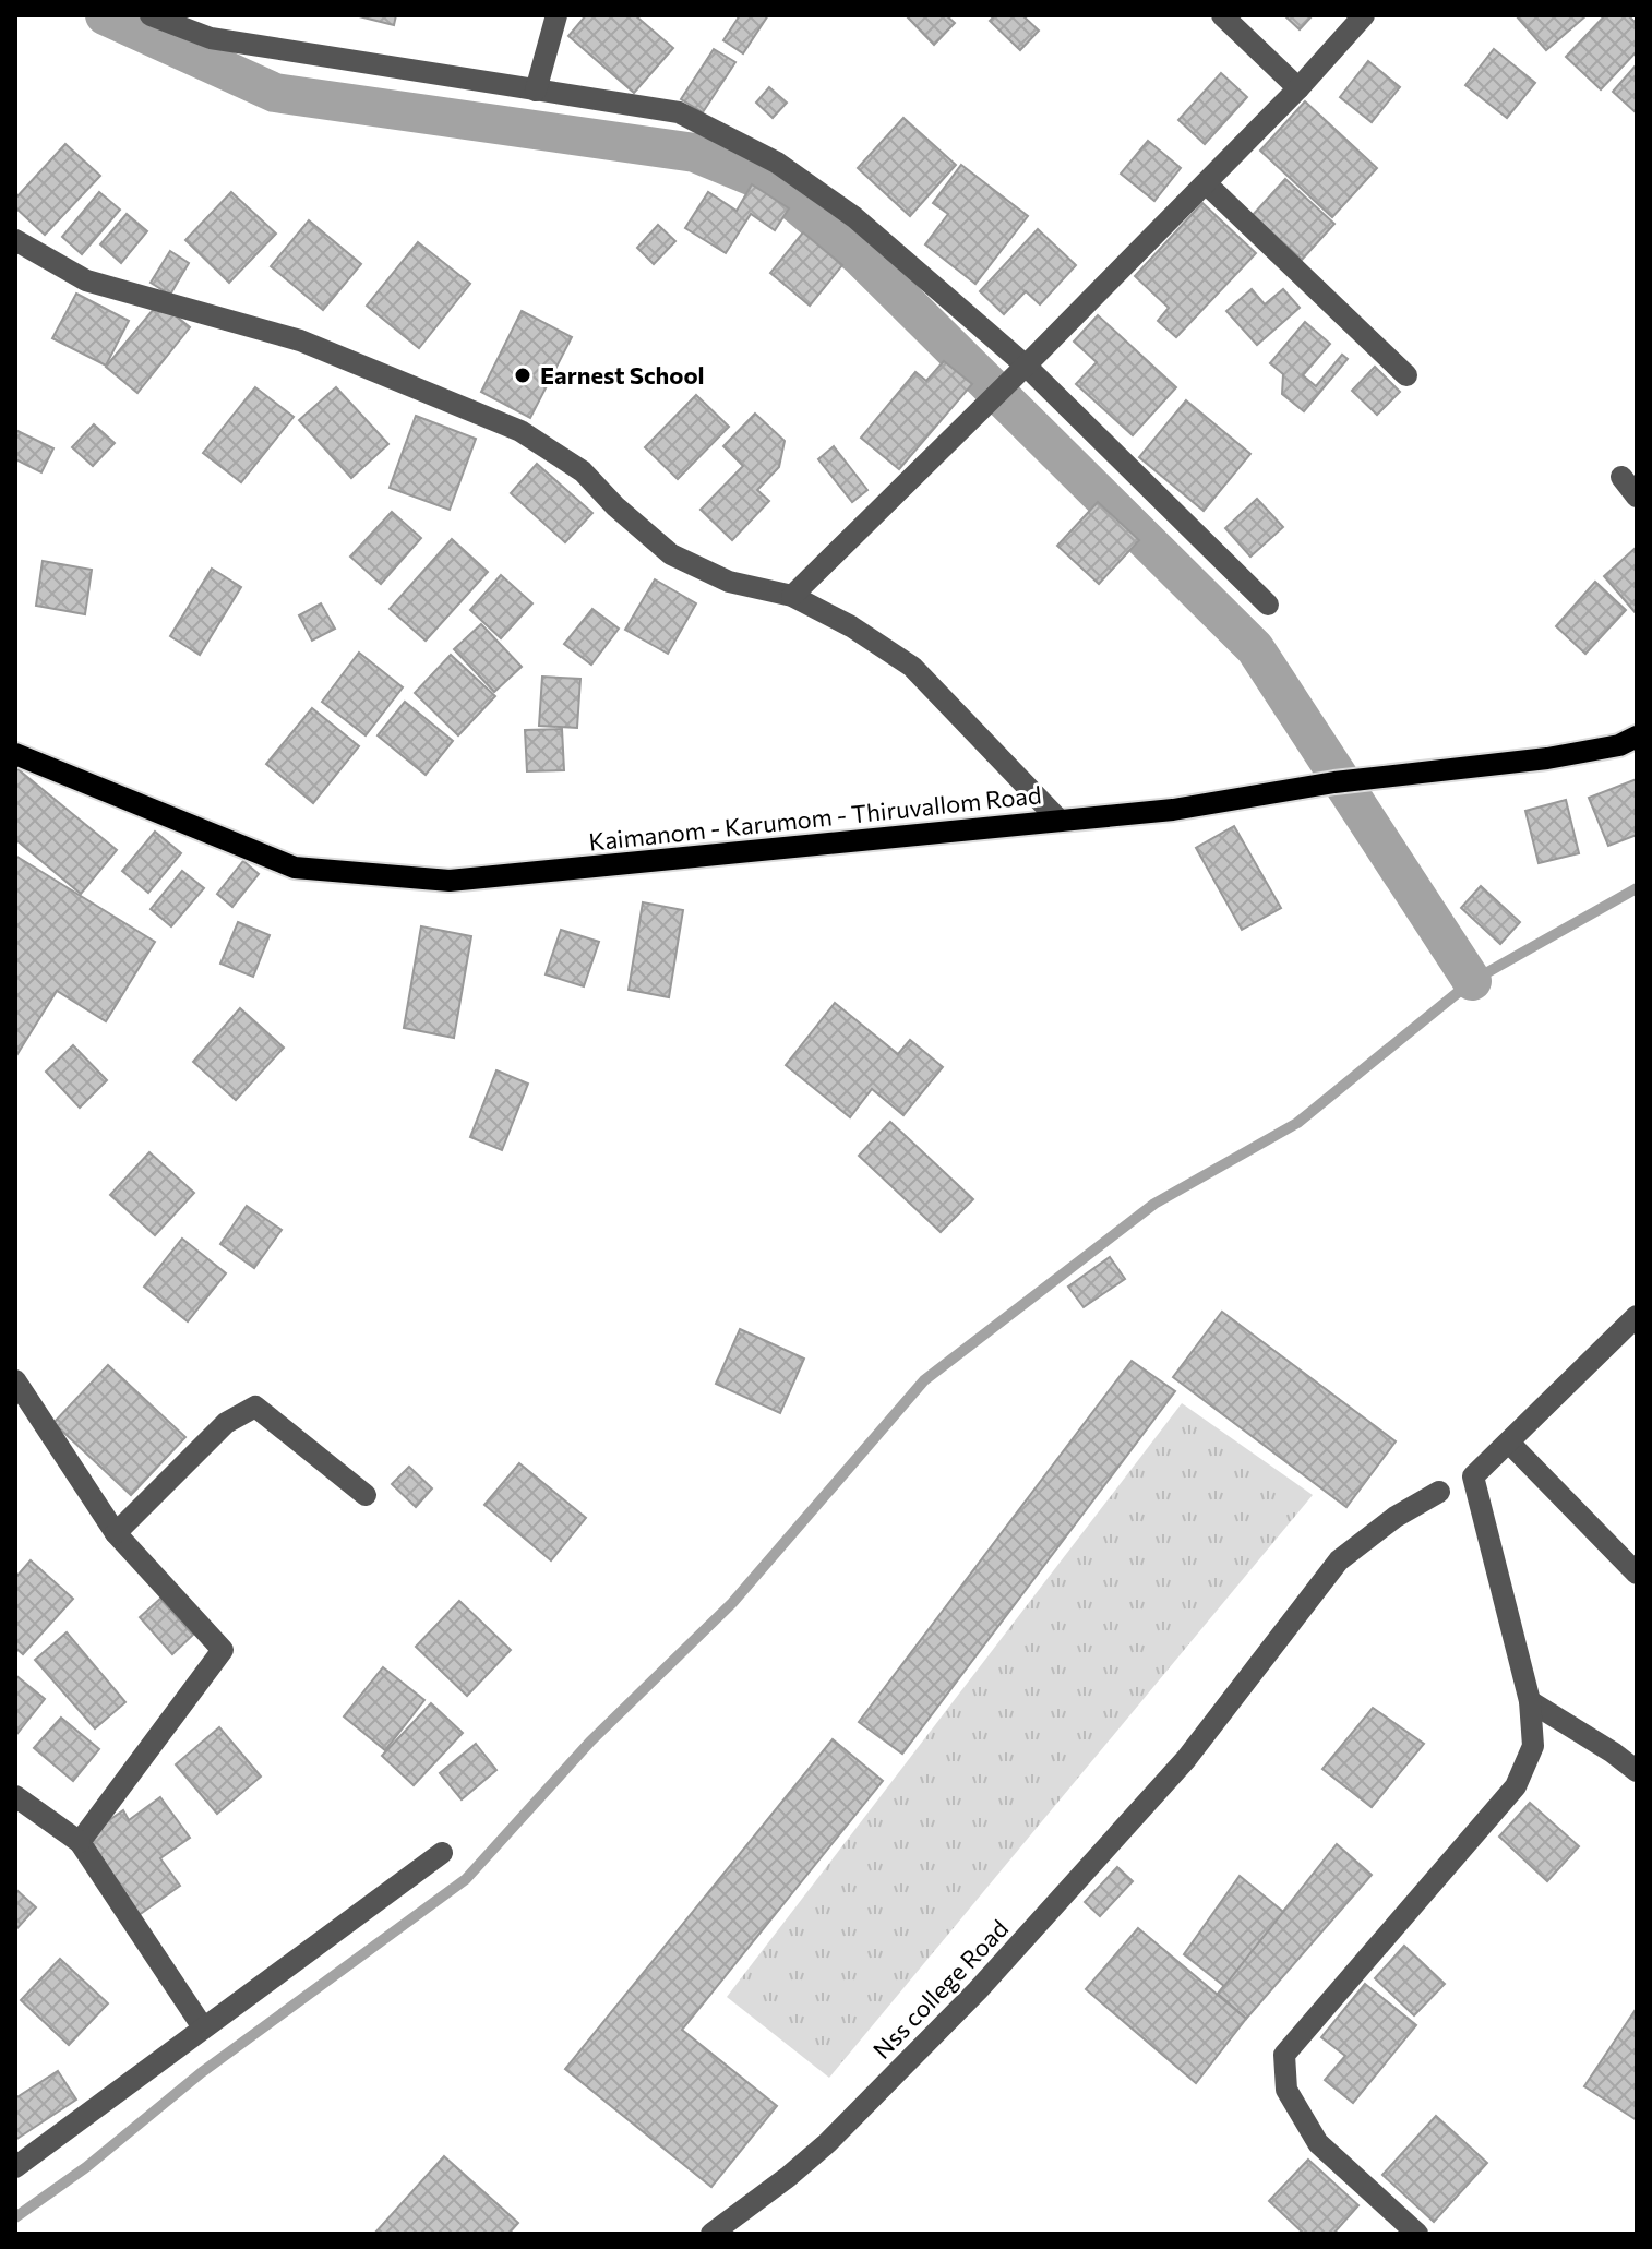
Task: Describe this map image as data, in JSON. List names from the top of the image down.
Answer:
{
  "streets": {
    "main road": ["Kaimanom - Karumom - Thiruvallom Road"],
    "street": ["Nss college Road"]
  },
  "places": ["Earnest School"]
}
